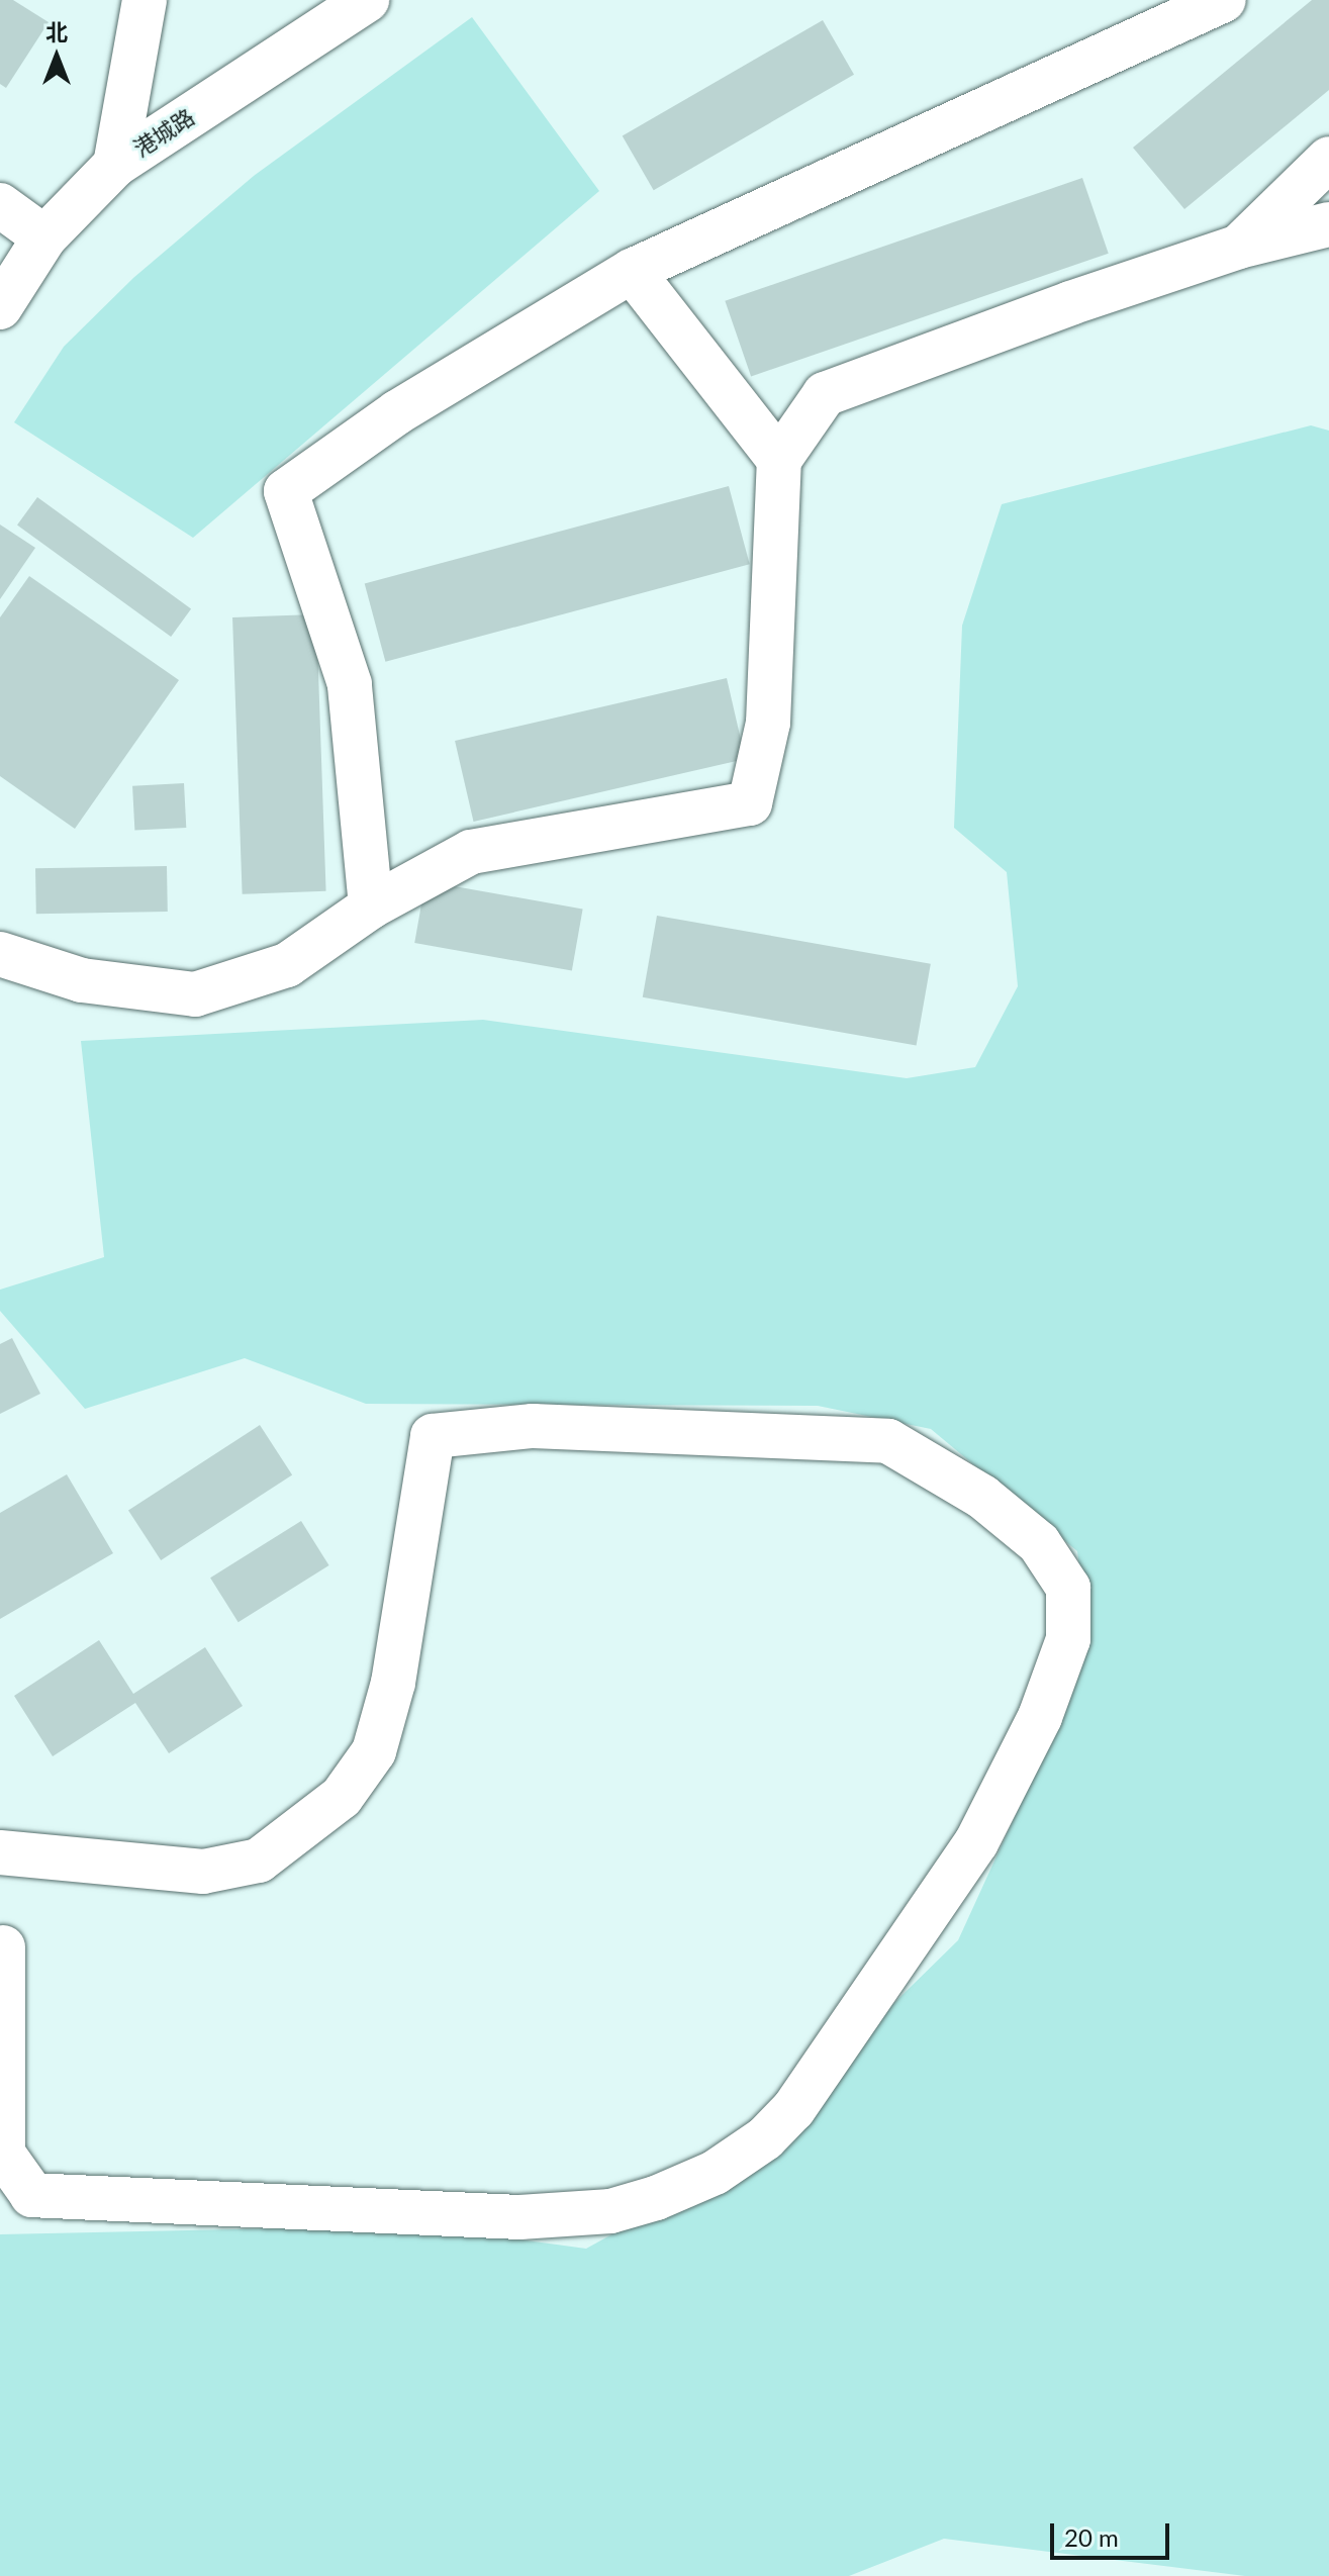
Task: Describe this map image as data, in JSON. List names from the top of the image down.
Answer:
{
  "streets": {
    "street": ["港城路"]
  },
  "scale_bar": "20 m",
  "north": "top"
}
